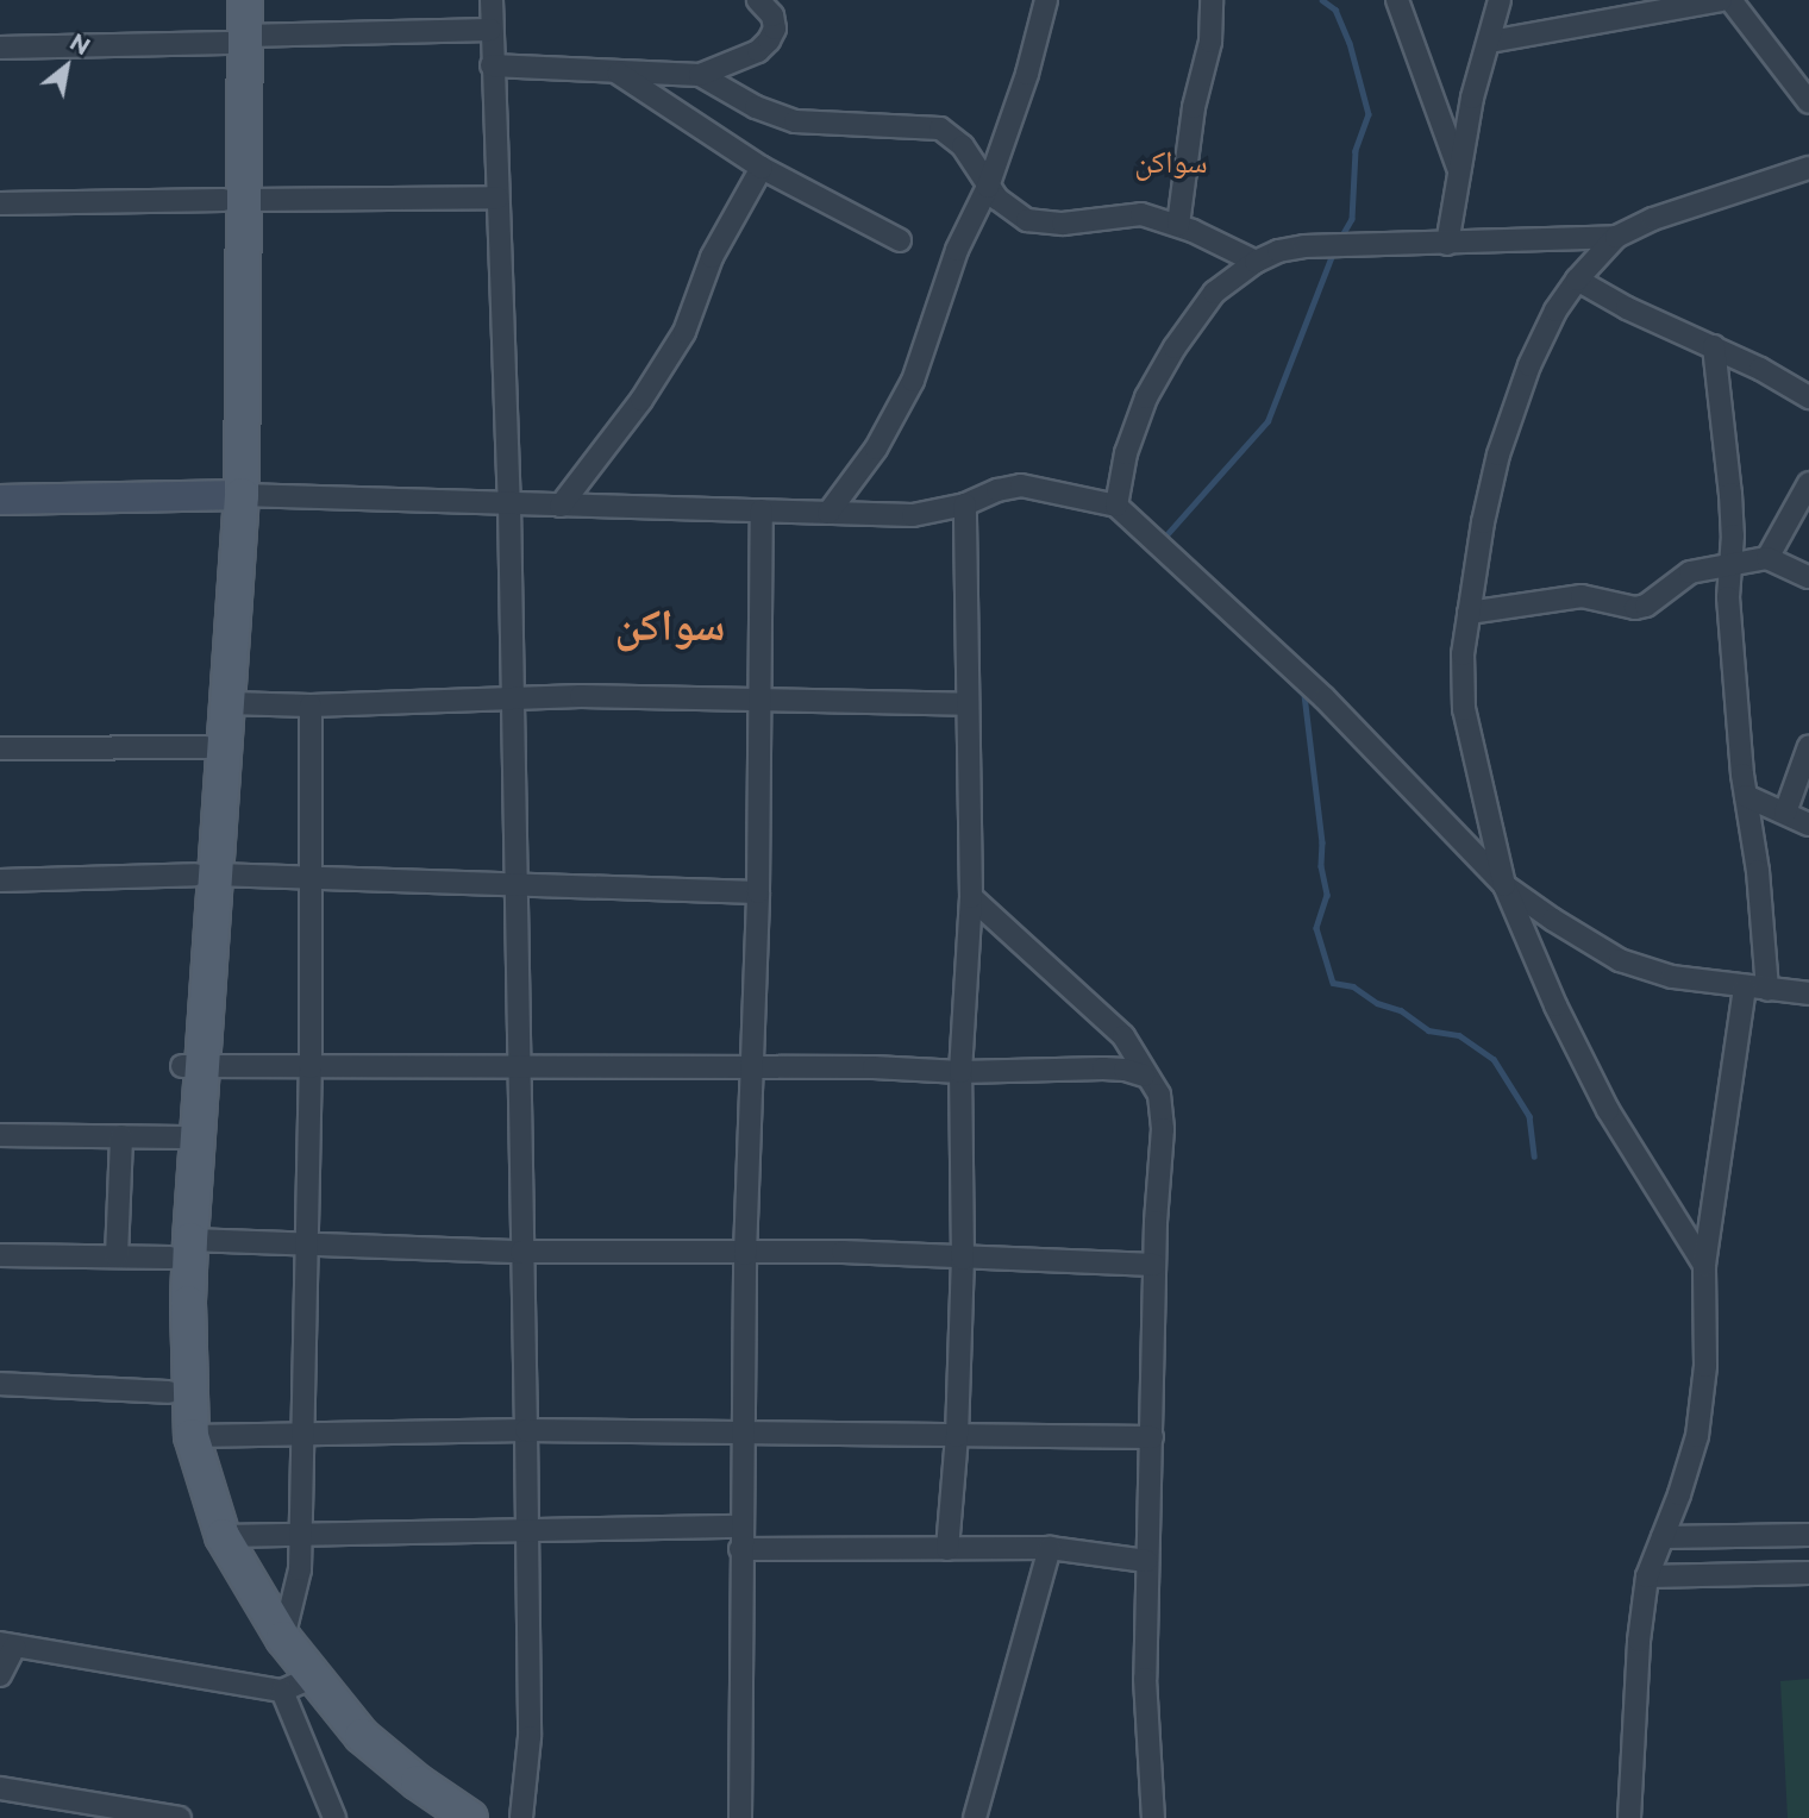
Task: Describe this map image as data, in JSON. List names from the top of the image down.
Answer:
{
  "districts": ["سواكن", "سواكن"],
  "north": "top right"
}
